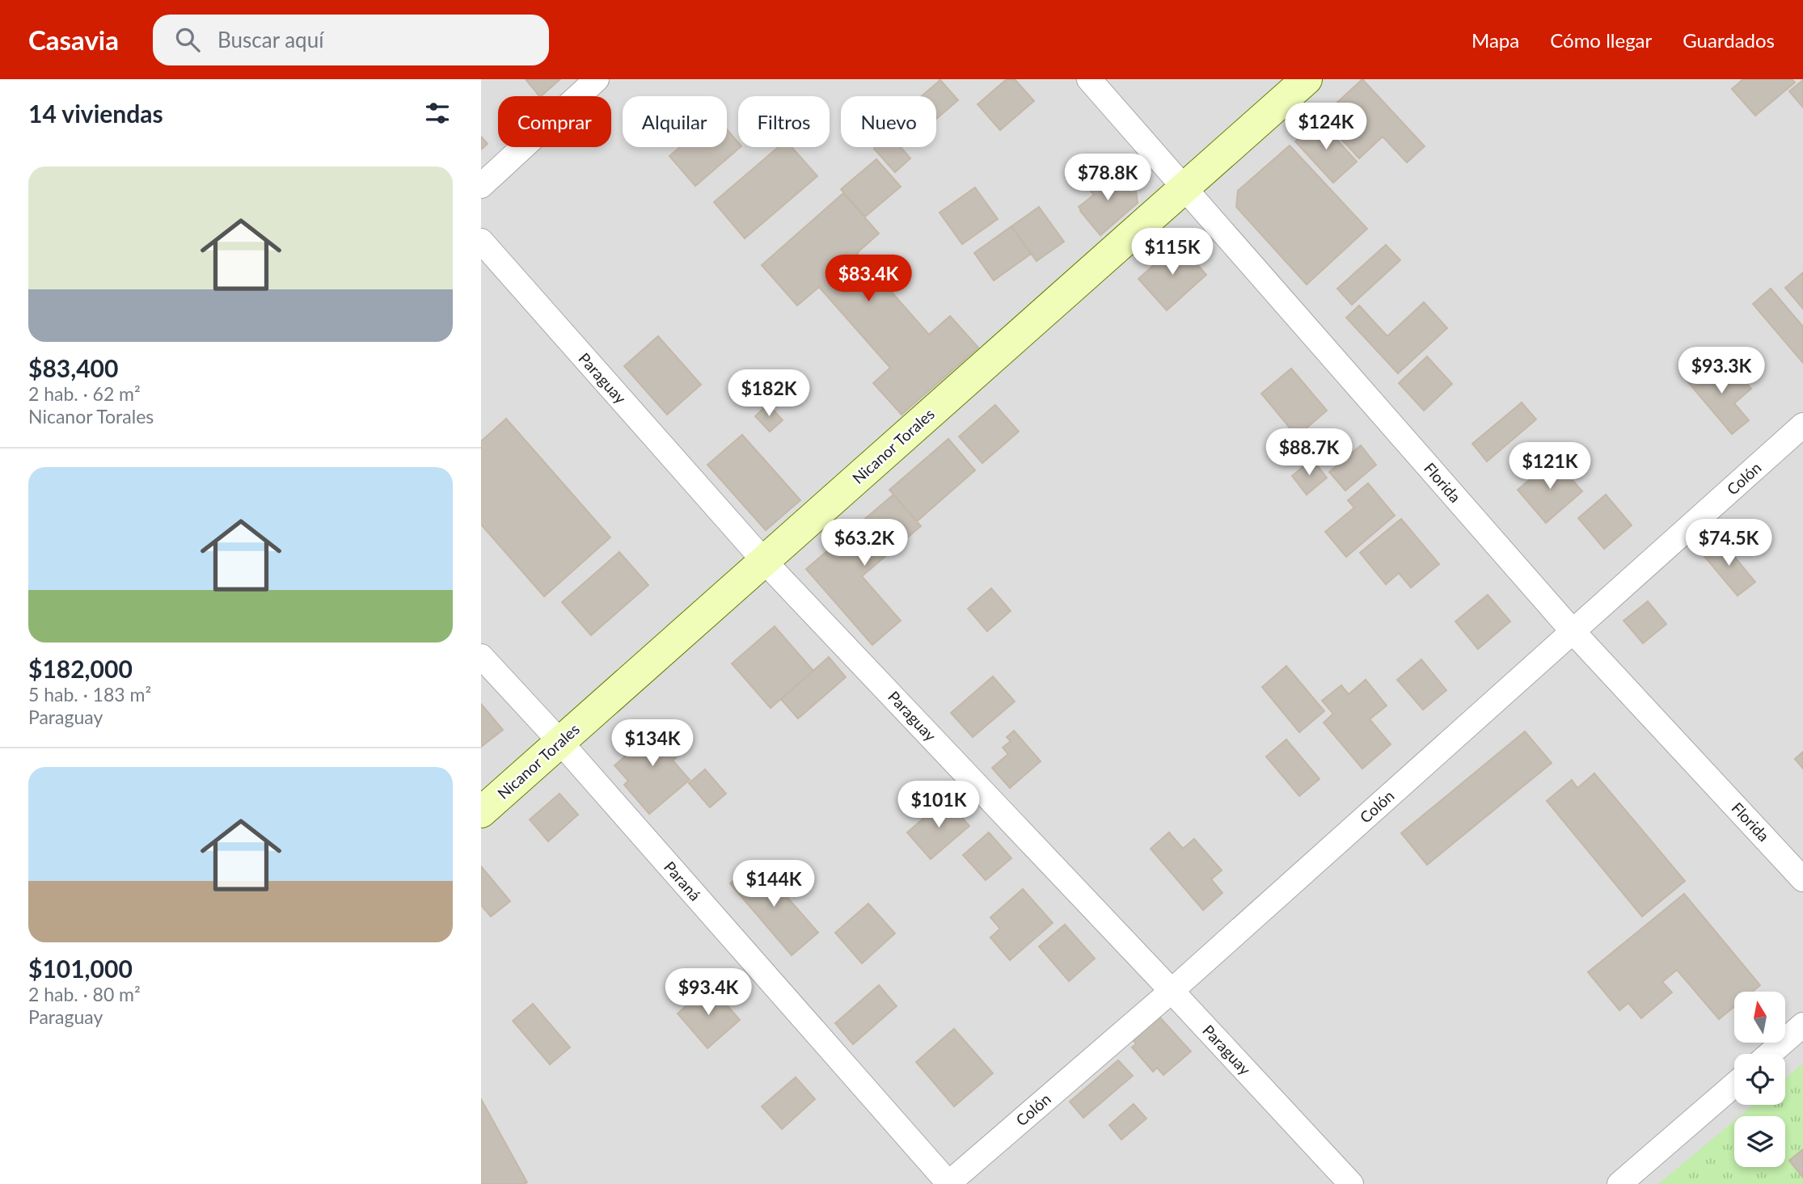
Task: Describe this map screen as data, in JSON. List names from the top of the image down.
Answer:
{
  "streets": {
    "street": [
      "Paraguay",
      "Nicanor Torales",
      "Colón",
      "Florida",
      "Paraná"
    ]
  },
  "crossings": [
    ["Paraguay", "Nicanor Torales"],
    ["Paraguay", "Colón"],
    ["Nicanor Torales", "Florida"],
    ["Nicanor Torales", "Paraná"],
    ["Colón", "Florida"],
    ["Colón", "Paraná"]
  ],
  "north": "top",
  "page": {
    "header": "Casavia",
    "search": "Buscar aquí",
    "nav": ["Mapa", "Cómo llegar", "Guardados"],
    "heading": "14 viviendas",
    "chip": [
      "Comprar",
      "Alquilar",
      "Filtros",
      "Nuevo"
    ],
    "price": [
      "$124K",
      "$78.8K",
      "$115K",
      "$83.4K",
      "$93.3K",
      "$182K",
      "$88.7K",
      "$121K",
      "$63.2K",
      "$74.5K",
      "$134K",
      "$101K",
      "$144K",
      "$93.4K"
    ],
    "list": [
      {
        "name": "$83,400",
        "note": "2 hab. · 62 m² · Nicanor Torales"
      },
      {
        "name": "$182,000",
        "note": "5 hab. · 183 m² · Paraguay"
      },
      {
        "name": "$101,000",
        "note": "2 hab. · 80 m² · Paraguay"
      }
    ]
  }
}
